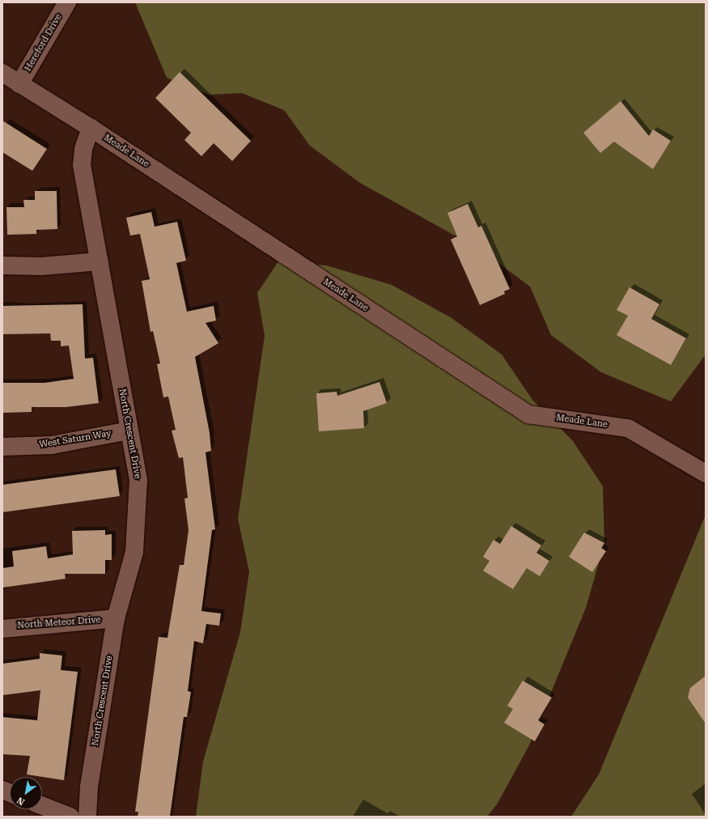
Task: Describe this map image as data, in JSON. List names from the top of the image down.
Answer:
{
  "streets": {
    "street": [
      "Hereford Drive",
      "Meade Lane",
      "North Crescent Drive",
      "West Saturn Way",
      "North Meteor Drive"
    ]
  },
  "crossings": [
    ["Hereford Drive", "Meade Lane"],
    ["Meade Lane", "North Crescent Drive"],
    ["North Crescent Drive", "West Saturn Way"],
    ["North Crescent Drive", "North Meteor Drive"]
  ],
  "north": "bottom left"
}
